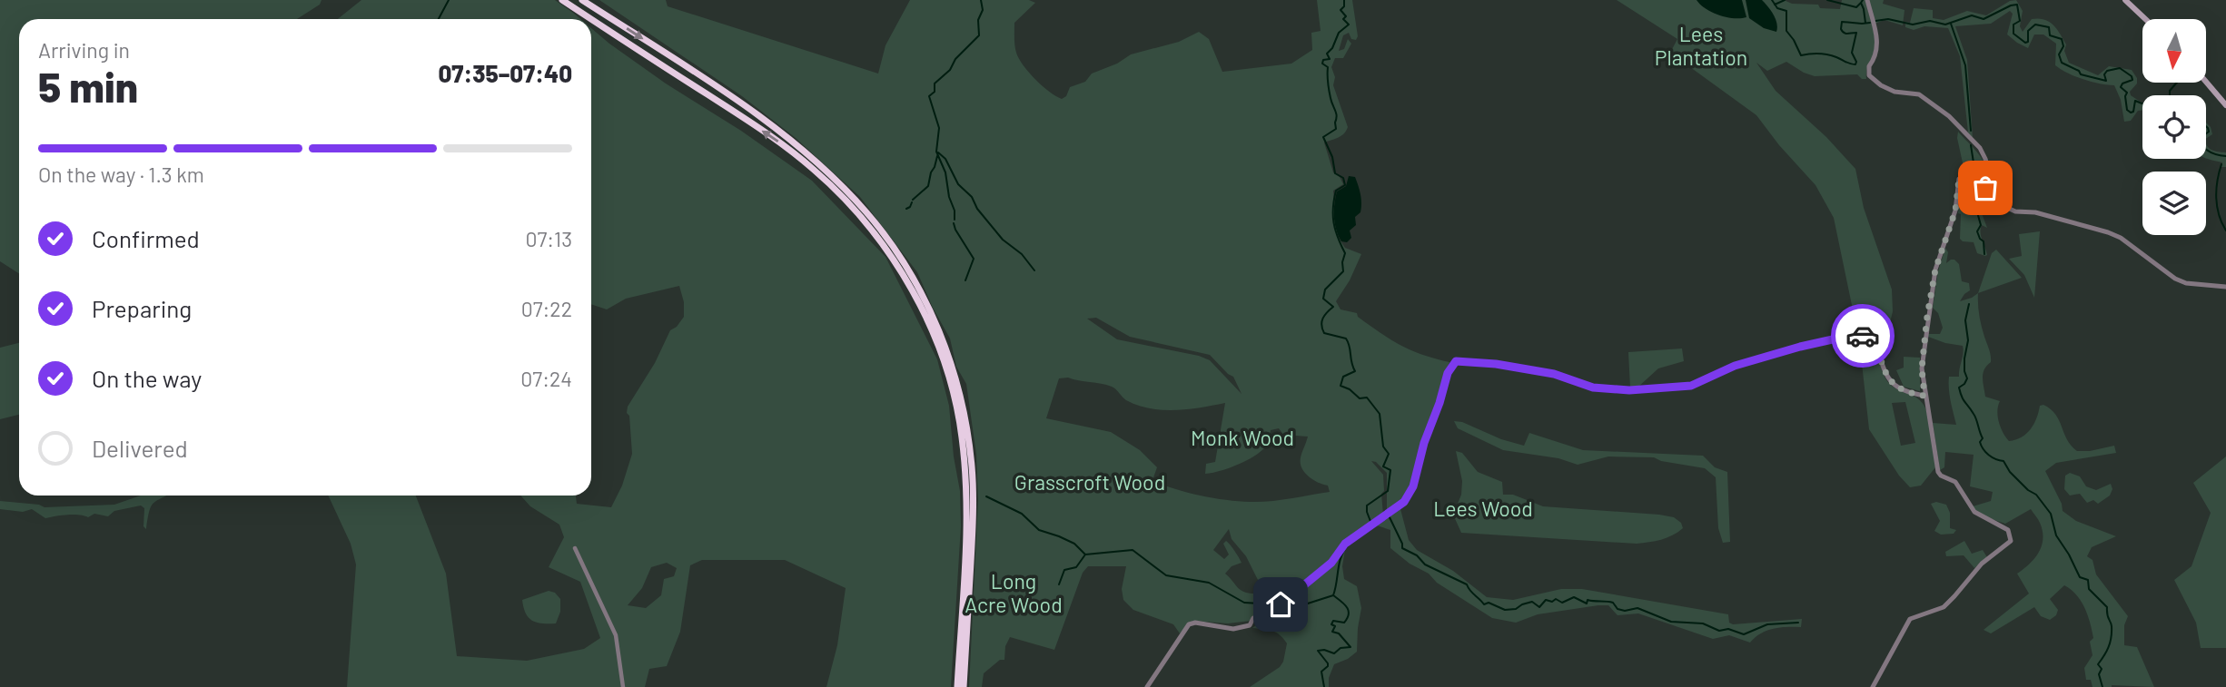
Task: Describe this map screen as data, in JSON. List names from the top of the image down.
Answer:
{
  "parks": [
    "Lees Plantation",
    "Monk Wood",
    "Grasscroft Wood",
    "Lees Wood",
    "Long Acre Wood"
  ],
  "north": "bottom",
  "page": {
    "heading": ["5 min", "Arriving in", "07:35–07:40"],
    "bar": "On the way · 1.3 km",
    "list": [
      ["Confirmed", "07:13"],
      ["Preparing", "07:22"],
      ["On the way", "07:24"],
      "Delivered"
    ]
  }
}
